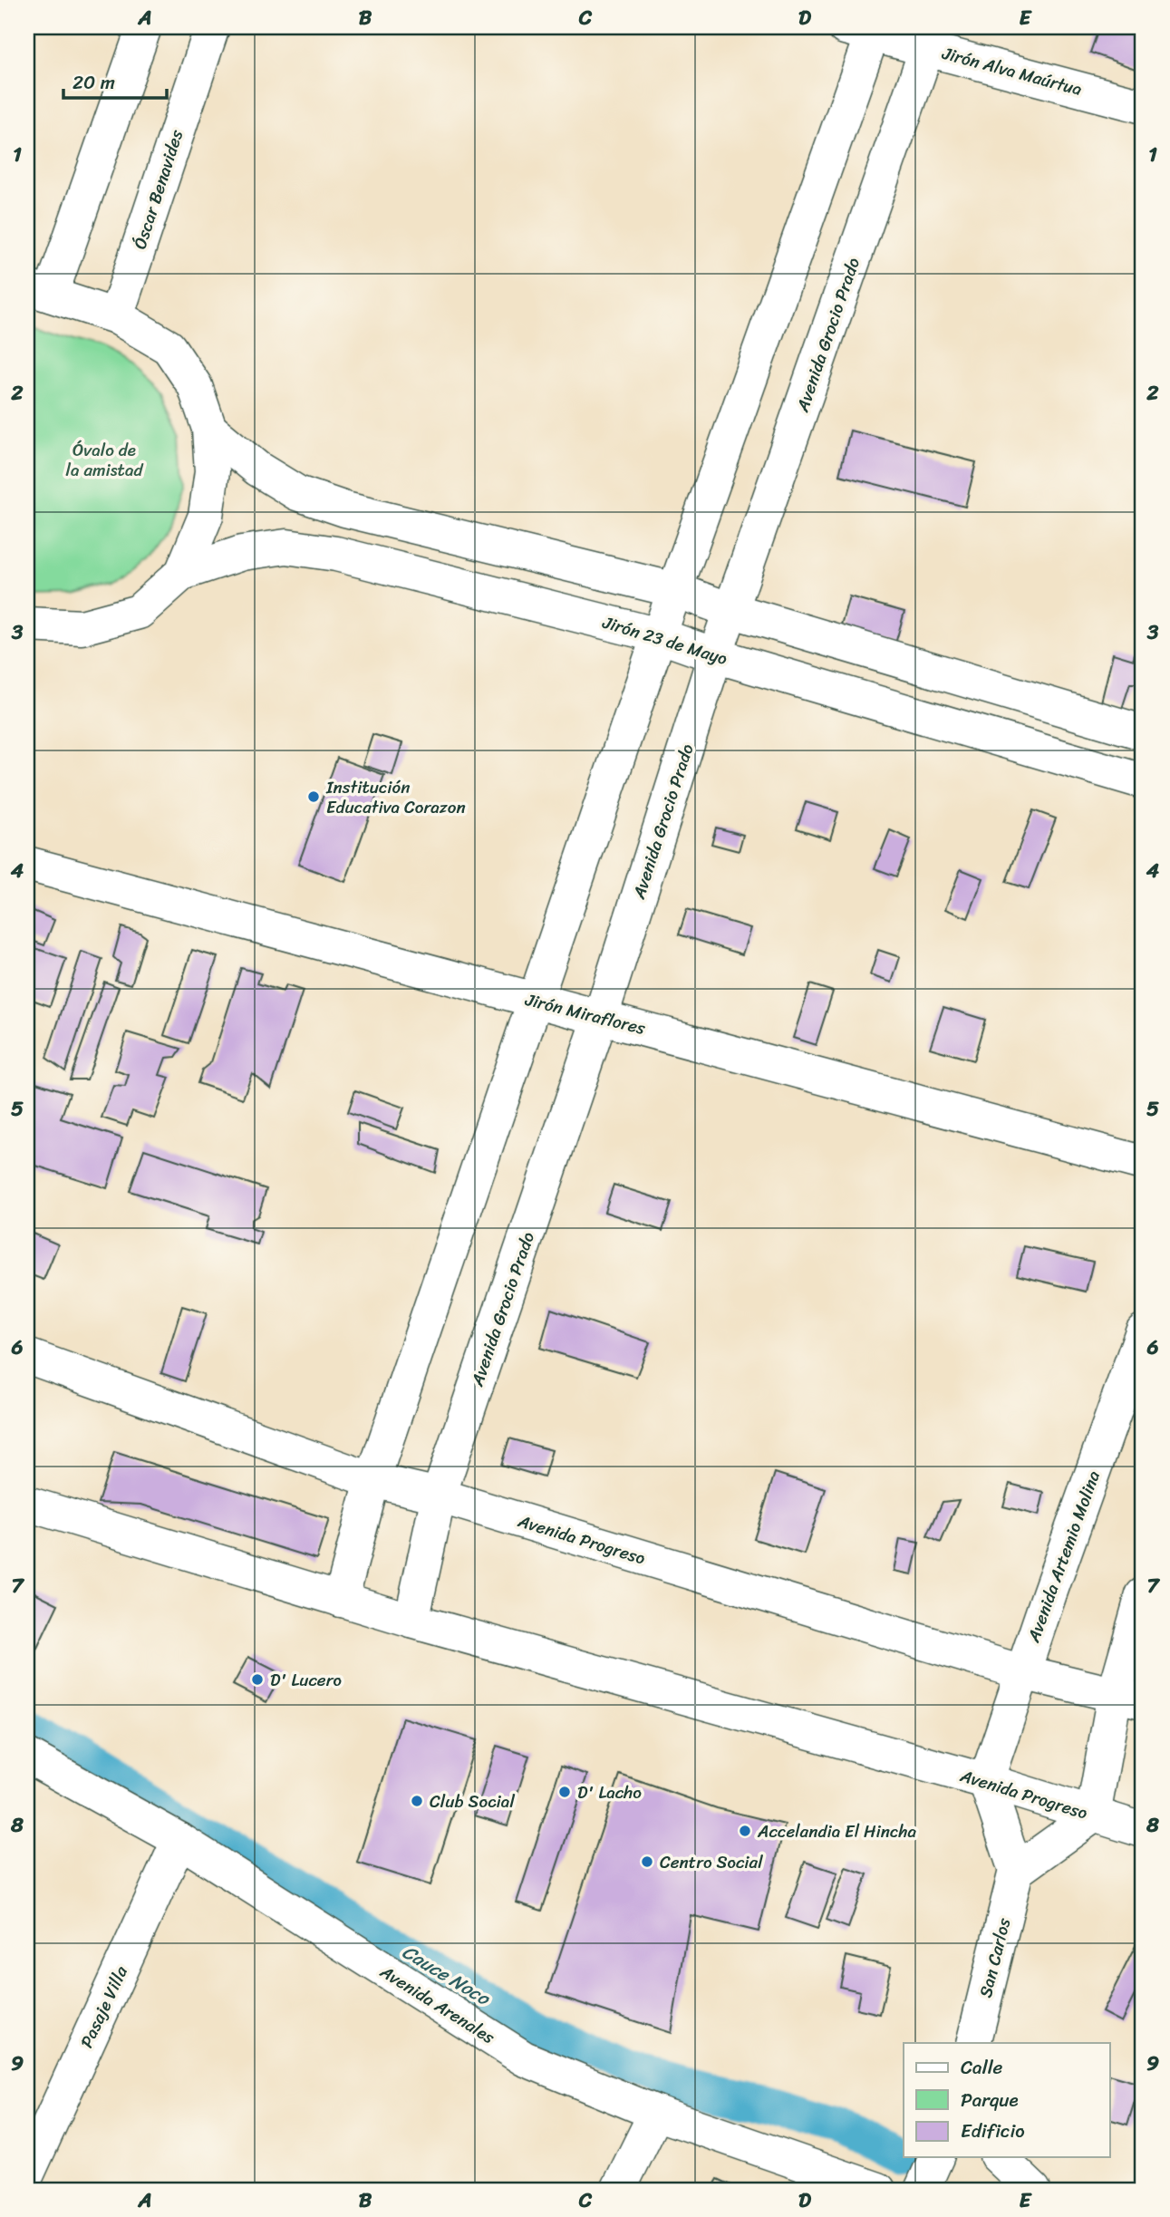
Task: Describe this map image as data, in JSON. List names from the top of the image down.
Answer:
{
  "streets": {
    "main road": [
      "Jirón Alva Maúrtua",
      "Óscar Benavides",
      "Avenida Grocio Prado",
      "Jirón 23 de Mayo",
      "Jirón Miraflores",
      "Avenida Progreso",
      "Avenida Artemio Molina",
      "San Carlos",
      "Avenida Arenales",
      "Pasaje Villa"
    ]
  },
  "crossings": [
    ["Jirón Alva Maúrtua", "Avenida Grocio Prado"],
    ["Avenida Grocio Prado", "Jirón 23 de Mayo"],
    ["Avenida Grocio Prado", "Jirón Miraflores"],
    ["Avenida Grocio Prado", "Avenida Progreso"],
    ["Avenida Progreso", "Avenida Artemio Molina"],
    ["Avenida Arenales", "Pasaje Villa"]
  ],
  "water": ["Cauce Noco"],
  "parks": ["Óvalo de la amistad"],
  "places": [
    "Institución Educativa Corazon",
    "D' Lucero",
    "D' Lacho",
    "Club Social",
    "Accelandia El Hincha",
    "Centro Social"
  ],
  "legend": ["Calle", "Parque", "Edificio"],
  "scale_bar": "20 m",
  "grid": {
    "columns": [
      "A",
      "B",
      "C",
      "D",
      "E"
    ],
    "rows": [
      "1",
      "2",
      "3",
      "4",
      "5",
      "6",
      "7",
      "8",
      "9"
    ]
  }
}
